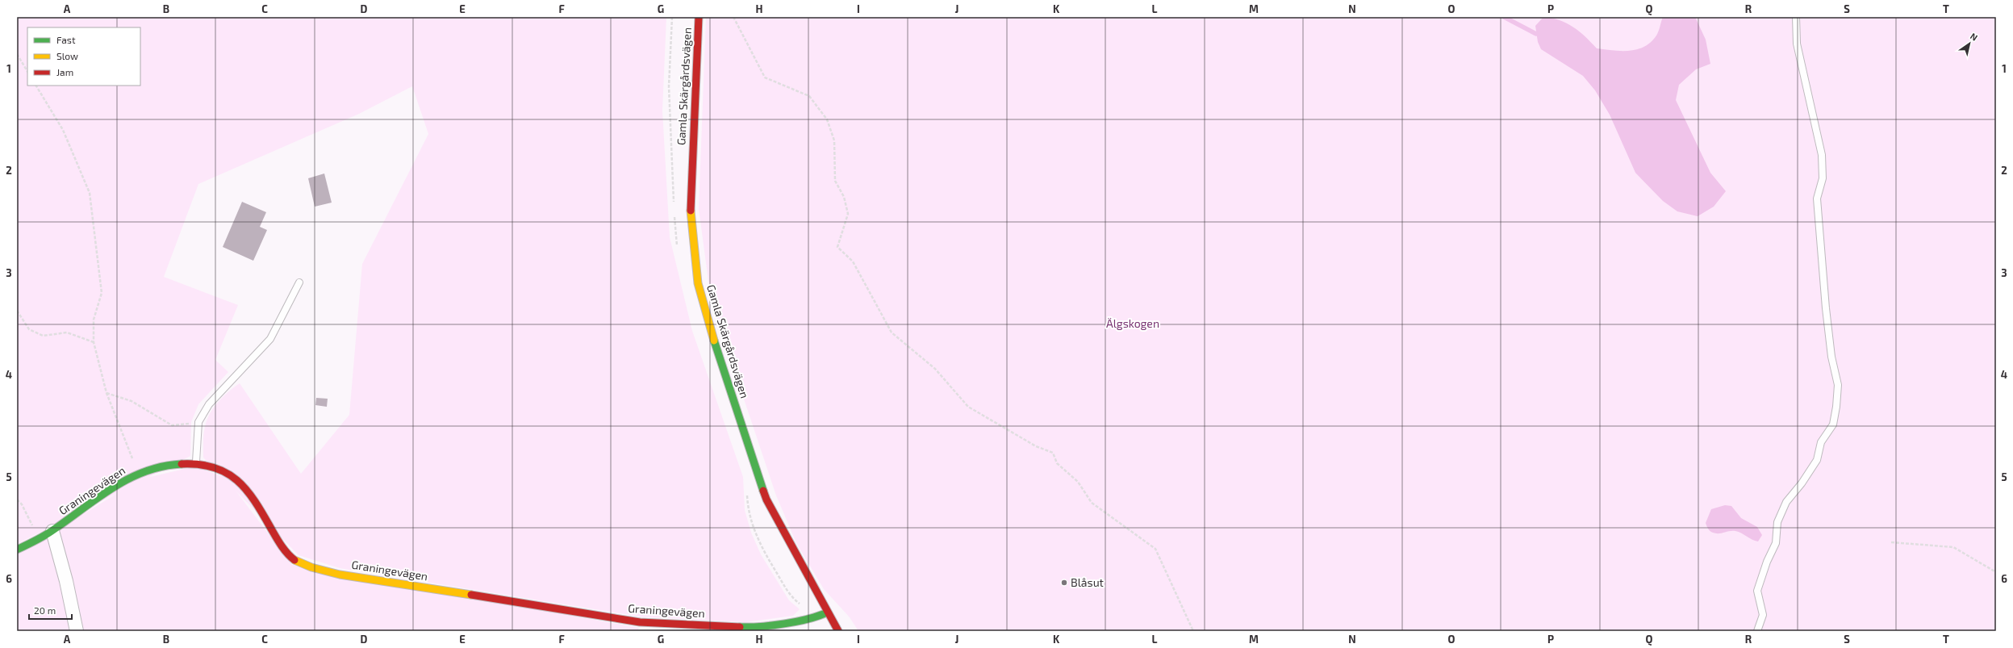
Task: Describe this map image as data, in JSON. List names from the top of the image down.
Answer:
{
  "streets": {
    "street": ["Gamla Skärgårdsvägen", "Graningevägen"]
  },
  "crossings": [
    ["Gamla Skärgårdsvägen", "Graningevägen"]
  ],
  "parks": ["Älgskogen"],
  "places": ["Blåsut"],
  "legend": ["Fast", "Slow", "Jam"],
  "scale_bar": "20 m",
  "north": "top right",
  "grid": {
    "columns": [
      "A",
      "B",
      "C",
      "D",
      "E",
      "F",
      "G",
      "H",
      "I",
      "J",
      "K",
      "L",
      "M",
      "N",
      "O",
      "P",
      "Q",
      "R",
      "S",
      "T"
    ],
    "rows": [
      "1",
      "2",
      "3",
      "4",
      "5",
      "6"
    ]
  }
}
